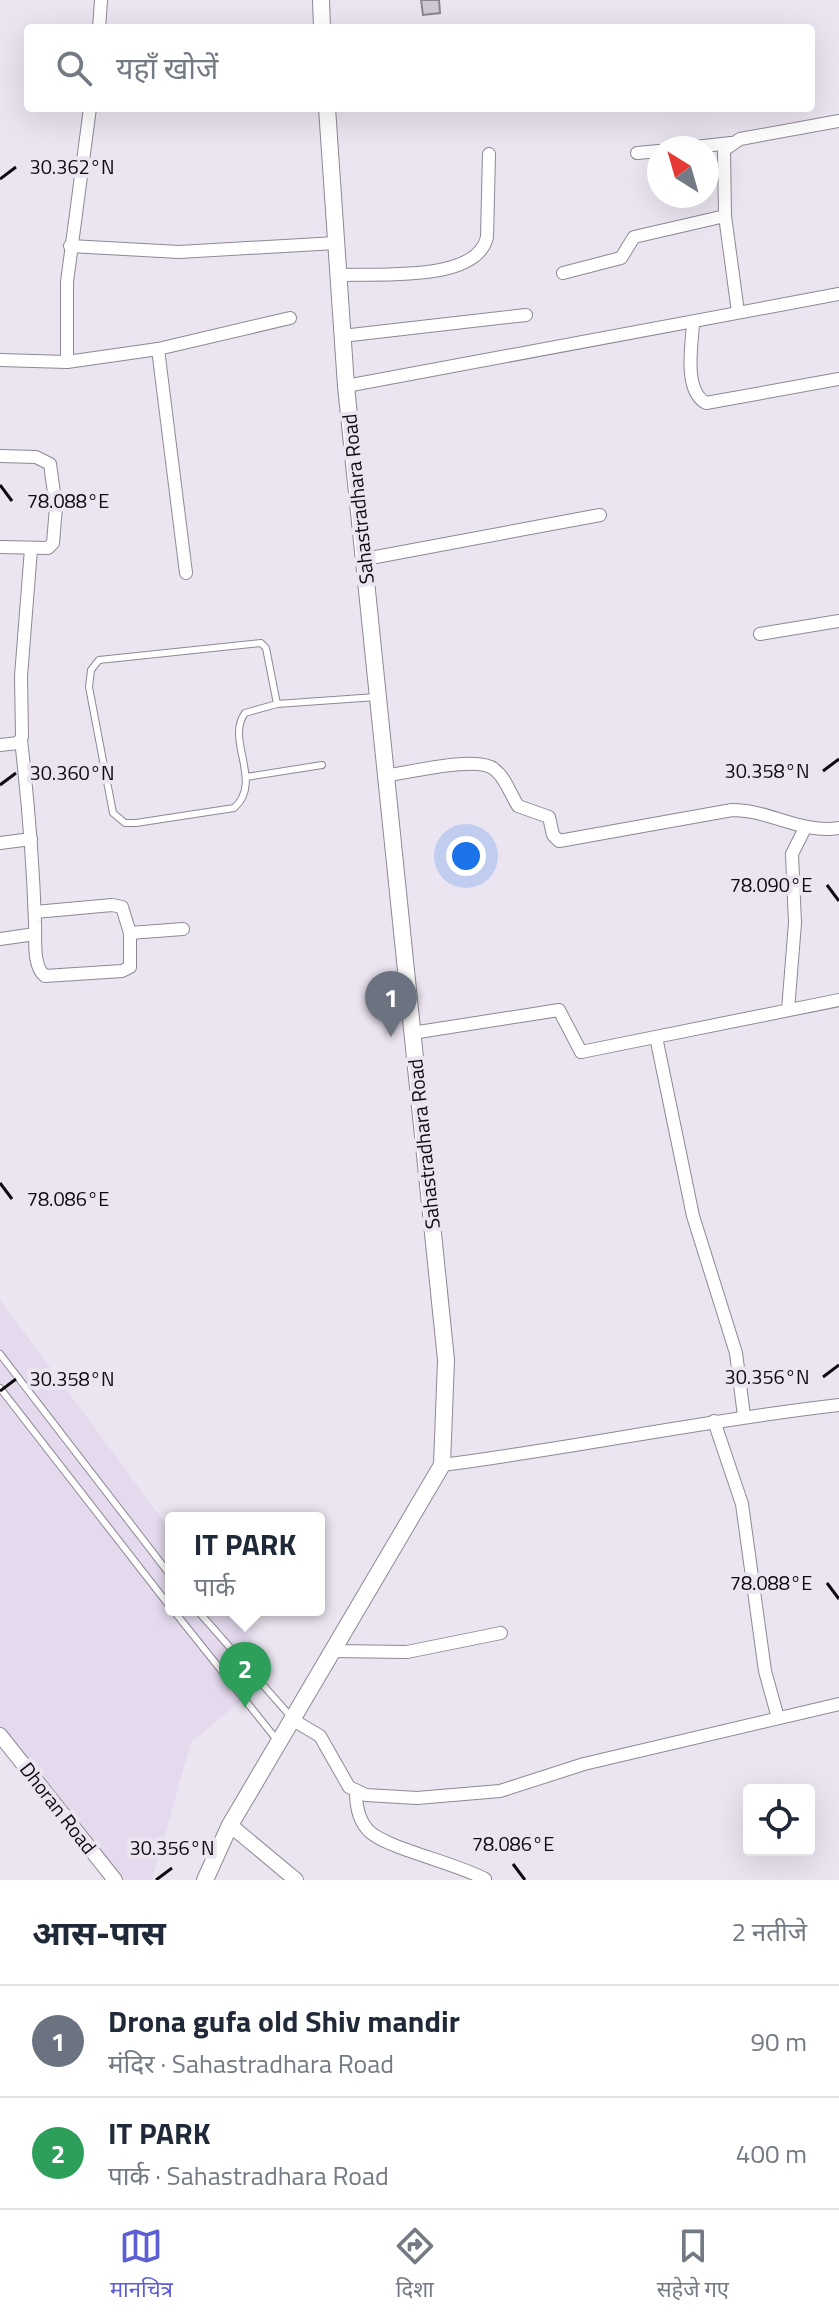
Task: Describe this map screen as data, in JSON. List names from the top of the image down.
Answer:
{
  "streets": {
    "main road": ["Sahastradhara Road"],
    "street": ["Dhoran Road"]
  },
  "north": "top left",
  "page": {
    "search": "यहाँ खोजें",
    "pins": ["1", "2"],
    "popup": ["IT PARK", "पार्क"],
    "heading": ["आस-पास", "2 नतीजे"],
    "list": [
      {
        "mark": "1",
        "name": "Drona gufa old Shiv mandir",
        "note": "मंदिर · Sahastradhara Road",
        "value": "90 m"
      },
      {
        "mark": "2",
        "name": "IT PARK",
        "note": "पार्क · Sahastradhara Road",
        "value": "400 m"
      }
    ],
    "nav": ["मानचित्र", "दिशा", "सहेजे गए"]
  },
  "coordinates": [
    "30.362°N",
    "78.088°E",
    "30.358°N",
    "30.360°N",
    "78.090°E",
    "78.086°E",
    "30.356°N"
  ]
}
